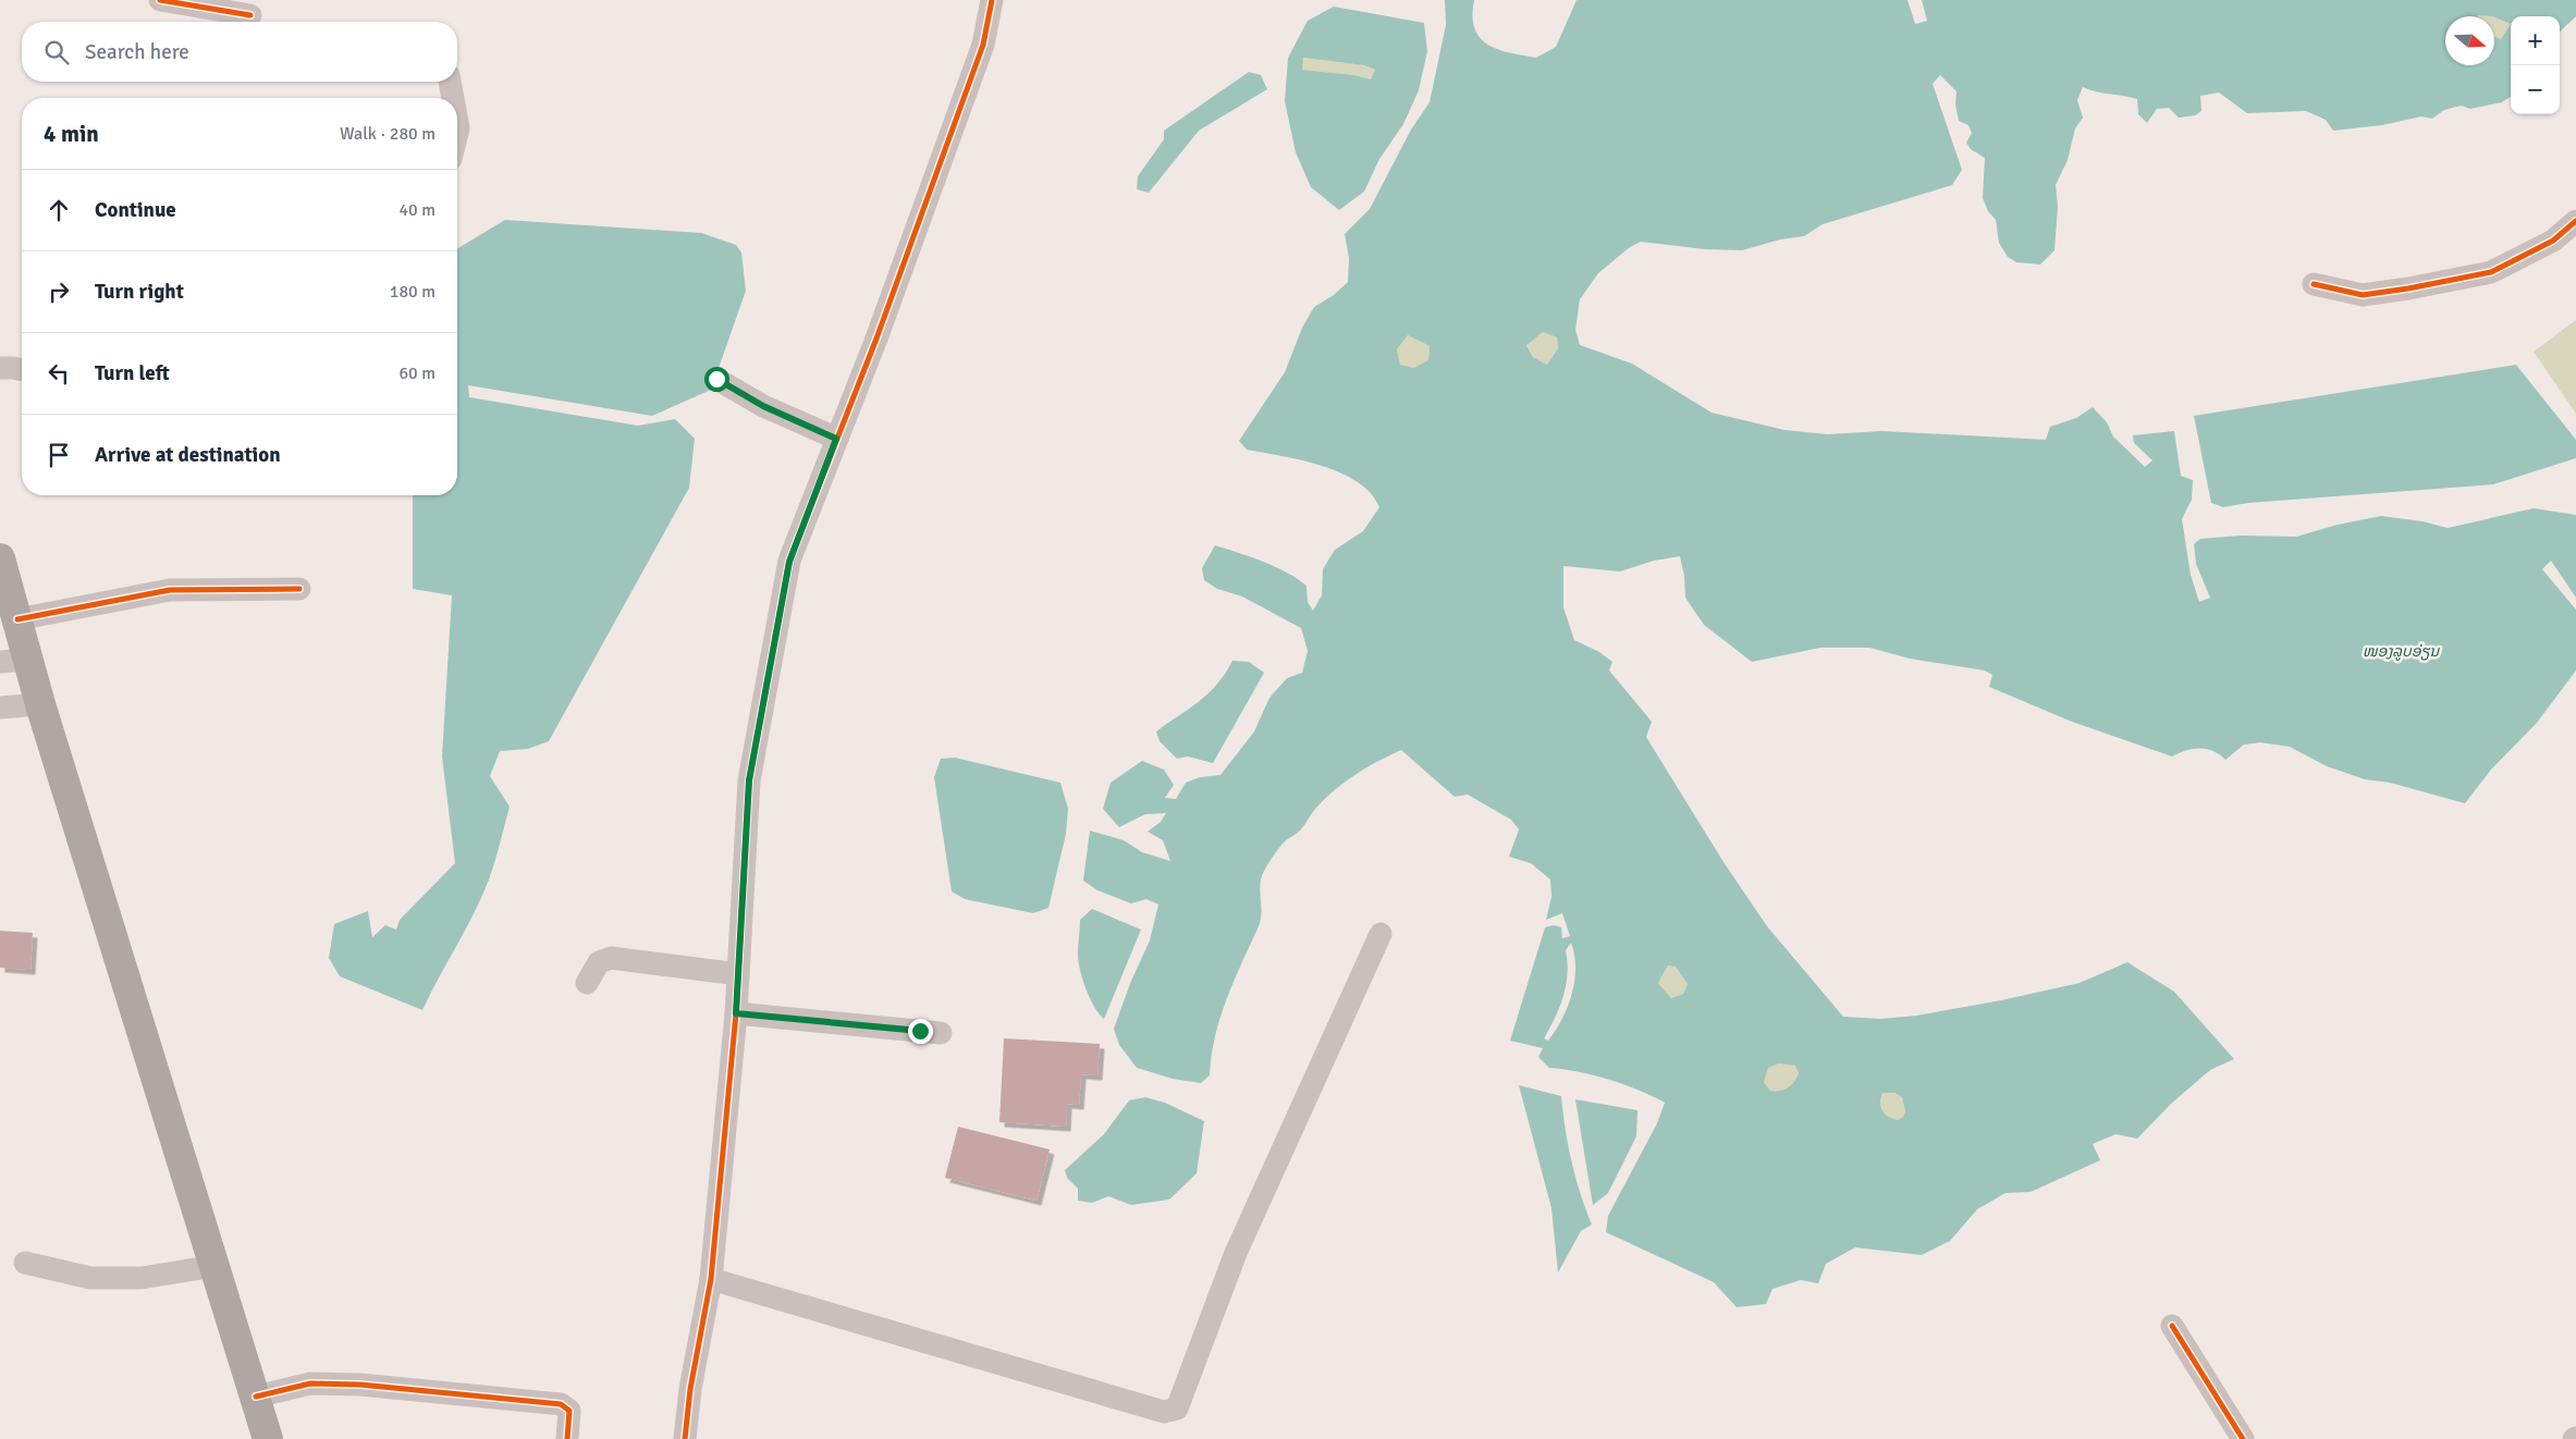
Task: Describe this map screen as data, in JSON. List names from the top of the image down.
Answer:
{
  "water": ["ໜອງລູບອ່ຽນ"],
  "north": "right",
  "page": {
    "map_buttons": ["+", "−"],
    "search": "Search here",
    "heading": ["4 min", "Walk · 280 m"],
    "list": [
      ["Continue", "40 m"],
      ["Turn right", "180 m"],
      ["Turn left", "60 m"],
      "Arrive at destination"
    ]
  }
}
